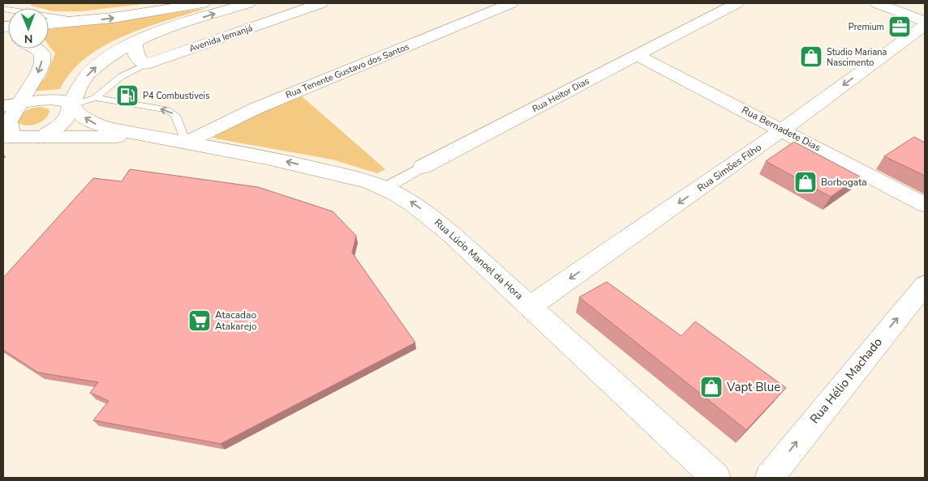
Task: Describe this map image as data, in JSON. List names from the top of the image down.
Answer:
{
  "streets": {
    "street": [
      "Avenida Iemanjá",
      "Rua Tenente Gustavo dos Santos",
      "Rua Heitor Dias",
      "Rua Bernadete Dias",
      "Rua Simões Filho",
      "Rua Lúcio Manoel da Hora",
      "Rua Hélio Machado"
    ]
  },
  "crossings": [
    ["Rua Tenente Gustavo dos Santos", "Rua Lúcio Manoel da Hora"],
    ["Rua Heitor Dias", "Rua Bernadete Dias"],
    ["Rua Heitor Dias", "Rua Lúcio Manoel da Hora"],
    ["Rua Bernadete Dias", "Rua Simões Filho"],
    ["Rua Simões Filho", "Rua Lúcio Manoel da Hora"]
  ],
  "one_way": ["Rua Simões Filho", "Rua Lúcio Manoel da Hora", "Rua Hélio Machado"],
  "places": {
    "office": ["Premium"],
    "shop": ["Studio Mariana Nascimento", "Borbogata", "Vapt Blue"],
    "fuel station": ["P4 Combustiveis"],
    "supermarket": ["Atacadao Atakarejo"]
  },
  "north": "bottom"
}
